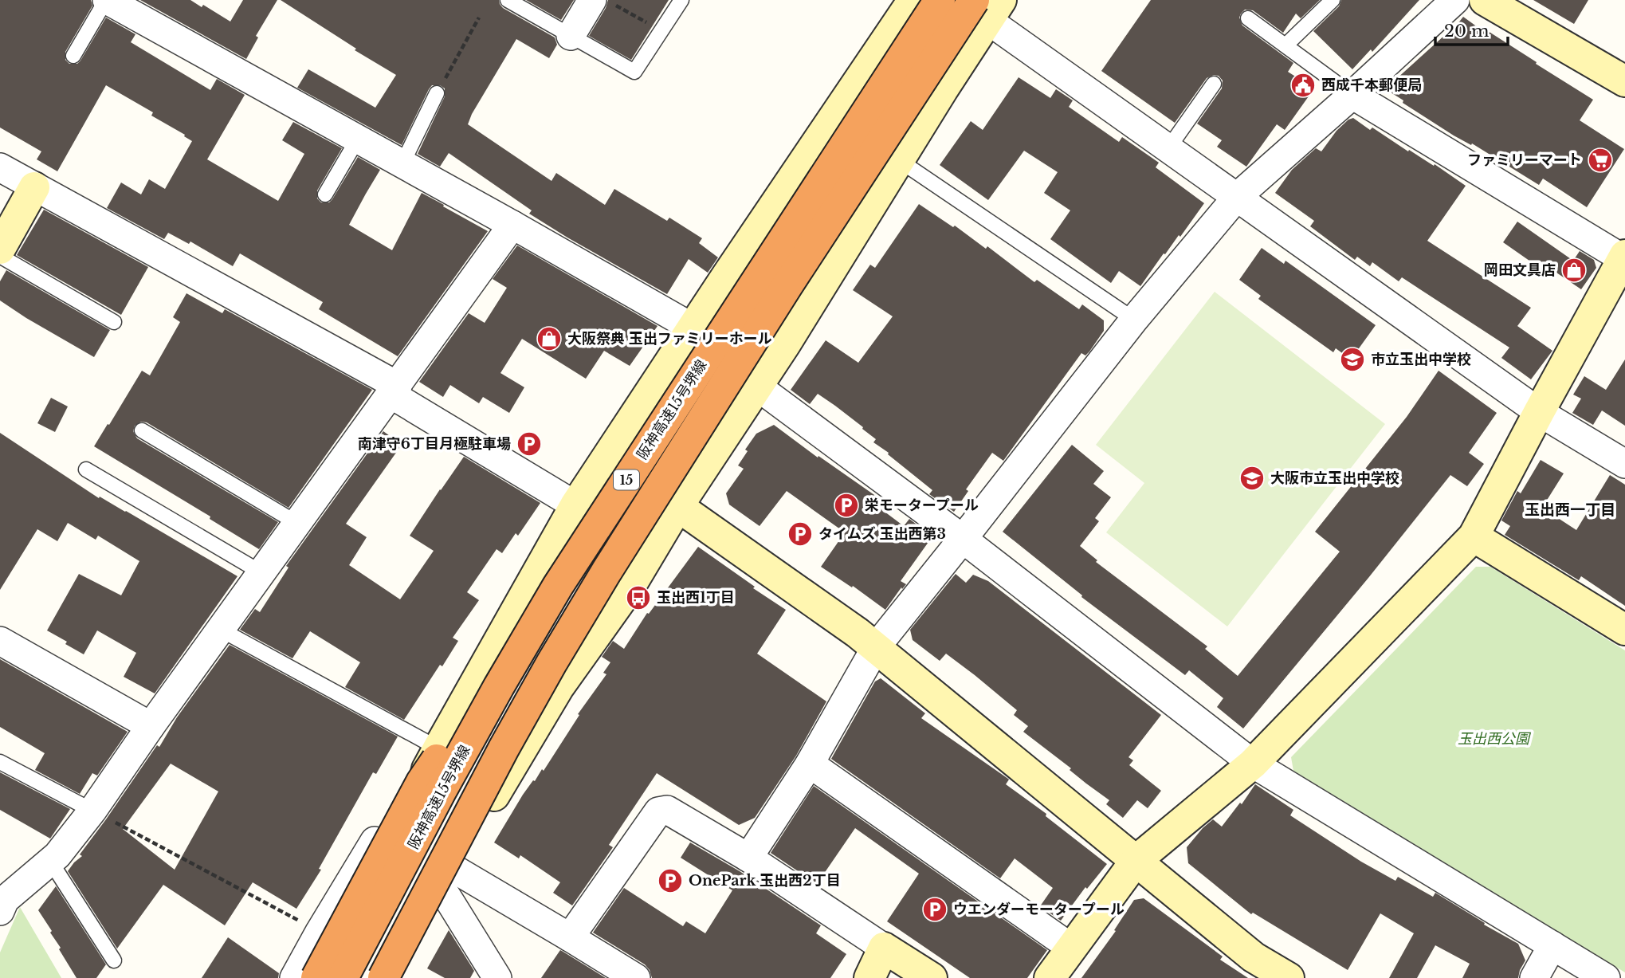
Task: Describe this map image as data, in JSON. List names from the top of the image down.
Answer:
{
  "streets": {
    "highway": ["阪神高速15号堺線", "15"]
  },
  "crossings": [
    ["阪神高速15号堺線", "15"]
  ],
  "districts": ["玉出西一丁目"],
  "parks": ["玉出西公園"],
  "places": {
    "public building": ["西成千本郵便局"],
    "supermarket": ["ファミリーマート"],
    "shop": ["岡田文具店", "大阪祭典 玉出ファミリーホール"],
    "school or university": ["市立玉出中学校", "大阪市立玉出中学校"],
    "parking": [
      "南津守6丁目月極駐車場",
      "栄モータープール",
      "タイムズ 玉出西第3",
      "OnePark 玉出西2丁目",
      "ウエンダーモータープール"
    ],
    "bus stop": ["玉出西1丁目"]
  },
  "scale_bar": "20 m"
}
